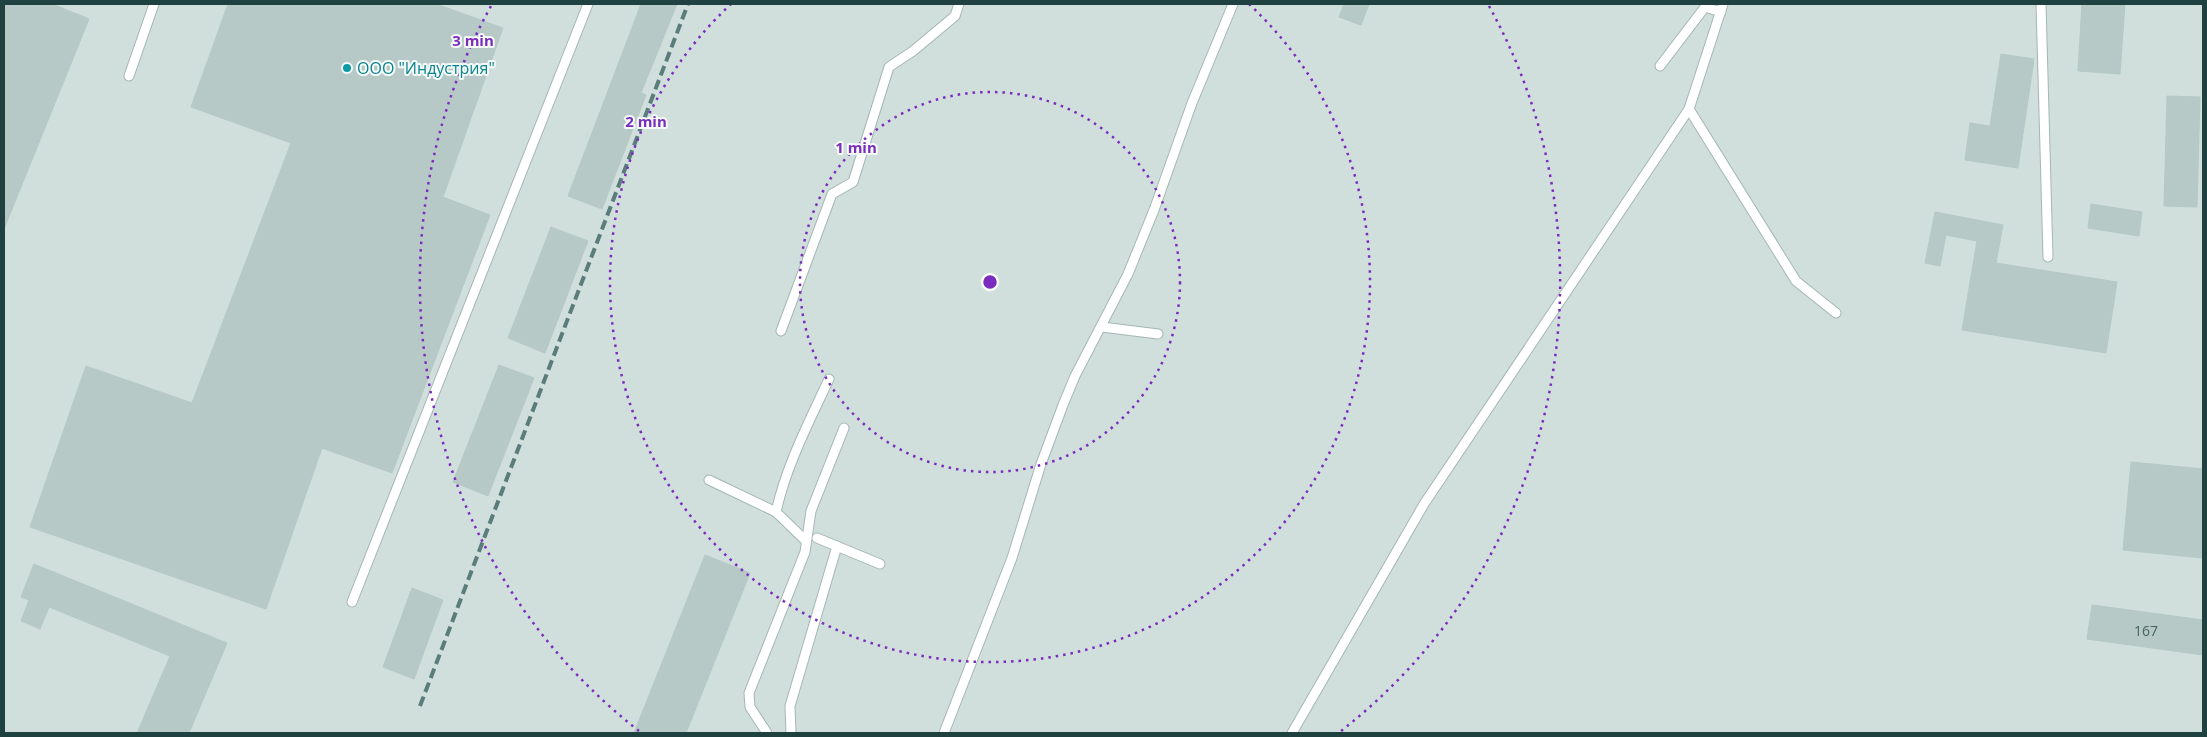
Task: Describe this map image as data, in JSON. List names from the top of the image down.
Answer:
{
  "places": ["ООО \"Индустрия\""],
  "house_numbers": ["167"],
  "rings": ["3 min", "2 min", "1 min"]
}
